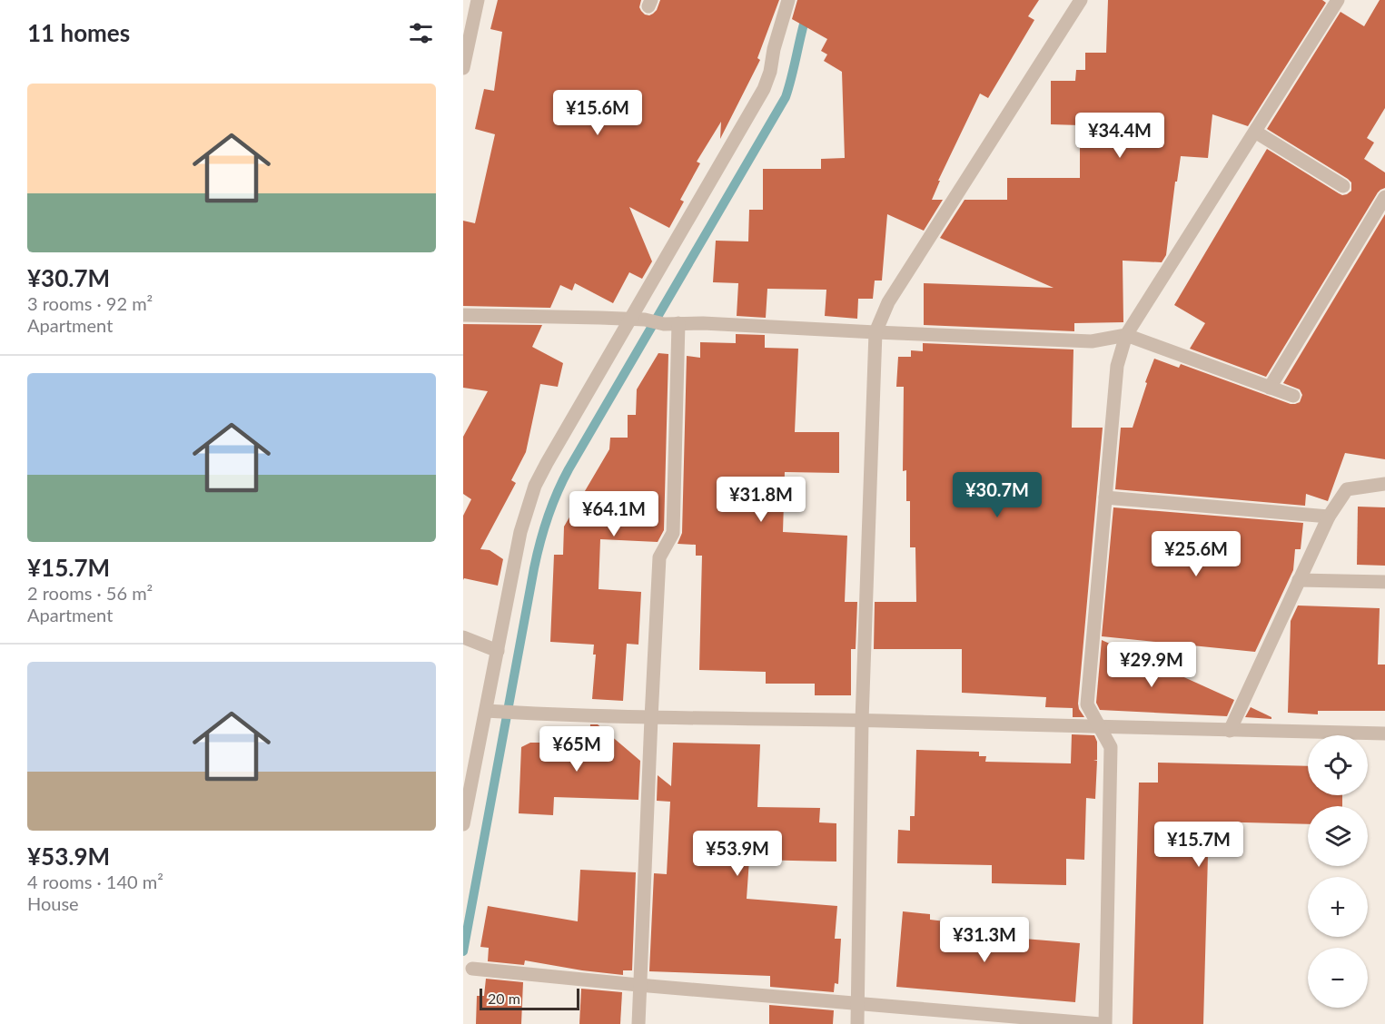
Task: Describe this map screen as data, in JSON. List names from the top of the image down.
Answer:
{
  "scale_bar": "20 m",
  "page": {
    "heading": "11 homes",
    "list": [
      {
        "name": "¥30.7M",
        "note": "3 rooms · 92 m² · Apartment"
      },
      {
        "name": "¥15.7M",
        "note": "2 rooms · 56 m² · Apartment"
      },
      {
        "name": "¥53.9M",
        "note": "4 rooms · 140 m² · House"
      }
    ],
    "price": [
      "¥15.6M",
      "¥34.4M",
      "¥30.7M",
      "¥31.8M",
      "¥64.1M",
      "¥25.6M",
      "¥29.9M",
      "¥65M",
      "¥15.7M",
      "¥53.9M",
      "¥31.3M"
    ],
    "map_buttons": ["+", "−"],
    "scale": "20 m"
  }
}
